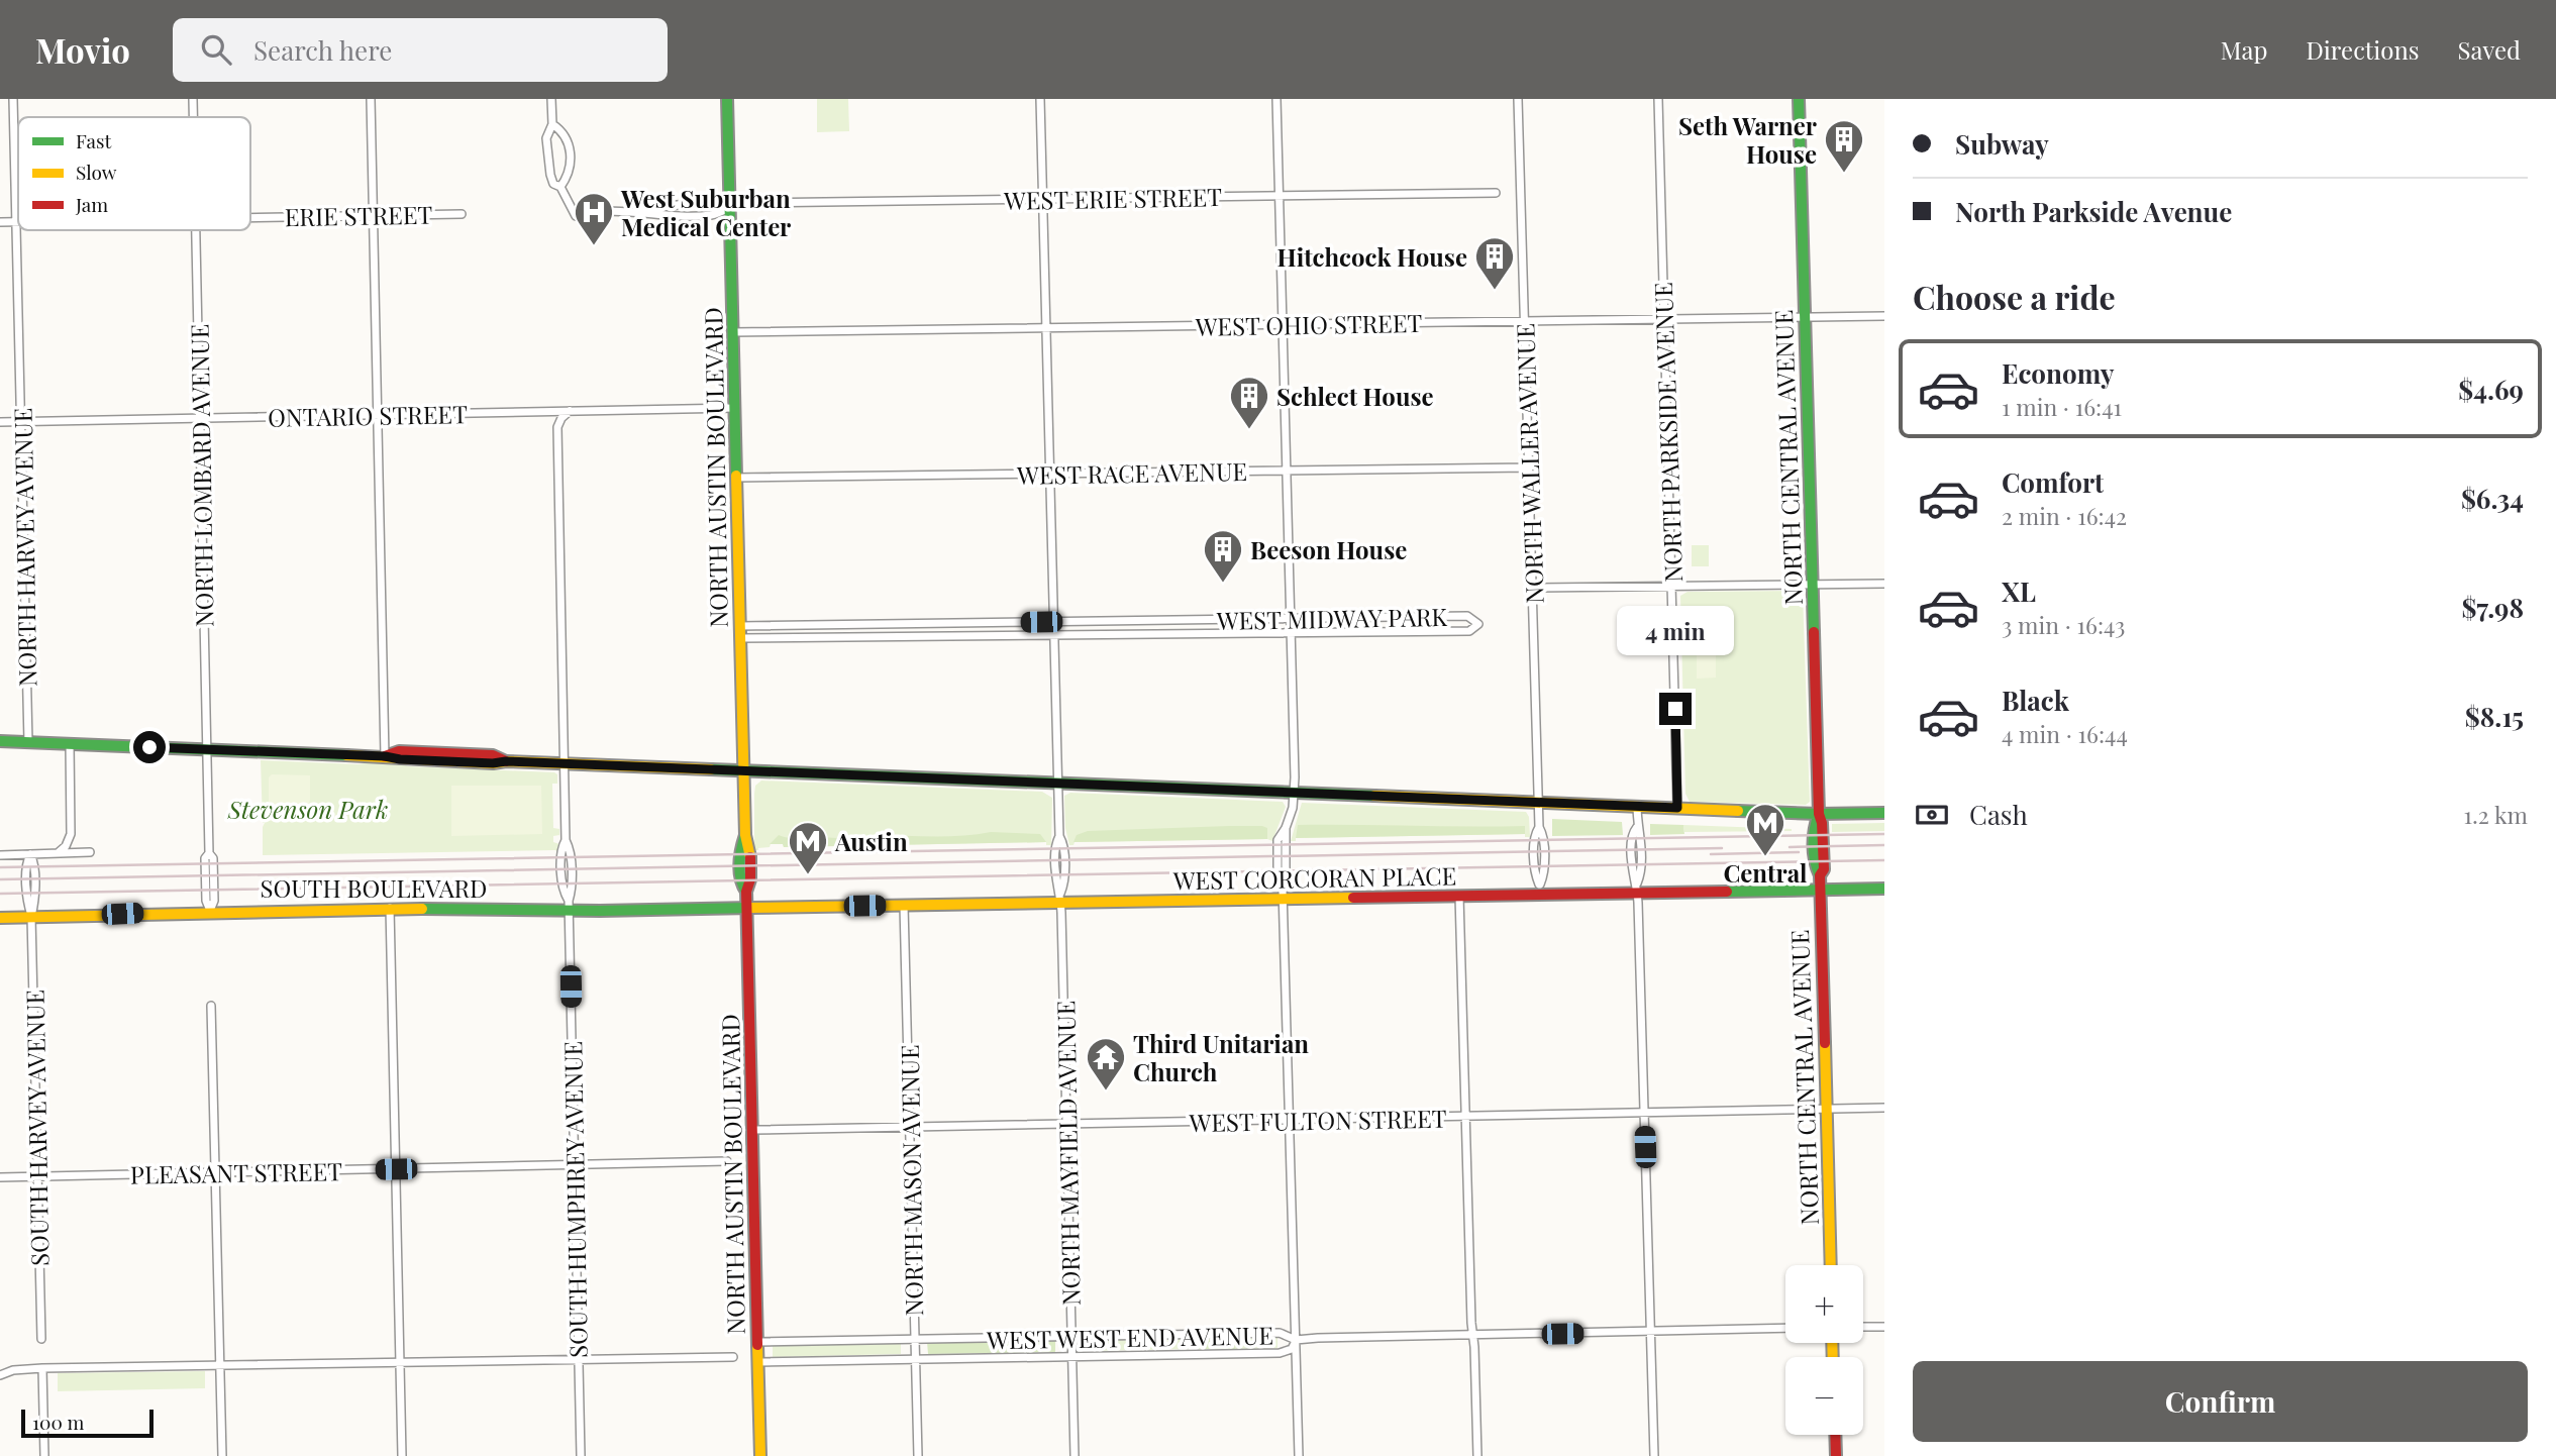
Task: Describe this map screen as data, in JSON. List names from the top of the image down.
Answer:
{
  "streets": {
    "street": [
      "WEST ERIE STREET",
      "ERIE STREET",
      "WEST OHIO STREET",
      "ONTARIO STREET",
      "NORTH PARKSIDE AVENUE",
      "NORTH CENTRAL AVENUE",
      "NORTH WALLER AVENUE",
      "NORTH AUSTIN BOULEVARD",
      "WEST RACE AVENUE",
      "NORTH LOMBARD AVENUE",
      "NORTH HARVEY AVENUE",
      "WEST MIDWAY PARK",
      "WEST CORCORAN PLACE",
      "SOUTH BOULEVARD",
      "WEST FULTON STREET",
      "SOUTH HARVEY AVENUE",
      "NORTH MAYFIELD AVENUE",
      "PLEASANT STREET",
      "NORTH MASON AVENUE",
      "SOUTH HUMPHREY AVENUE",
      "WEST WEST END AVENUE"
    ]
  },
  "crossings": [
    ["WEST ERIE STREET", "NORTH AUSTIN BOULEVARD"],
    ["WEST ERIE STREET", "NORTH MAYFIELD AVENUE"],
    ["ERIE STREET", "NORTH HARVEY AVENUE"],
    ["WEST OHIO STREET", "NORTH PARKSIDE AVENUE"],
    ["WEST OHIO STREET", "NORTH CENTRAL AVENUE"],
    ["WEST OHIO STREET", "NORTH WALLER AVENUE"],
    ["WEST OHIO STREET", "NORTH AUSTIN BOULEVARD"],
    ["WEST OHIO STREET", "NORTH MAYFIELD AVENUE"],
    ["ONTARIO STREET", "NORTH AUSTIN BOULEVARD"],
    ["ONTARIO STREET", "NORTH LOMBARD AVENUE"],
    ["ONTARIO STREET", "NORTH HARVEY AVENUE"],
    ["ONTARIO STREET", "SOUTH HUMPHREY AVENUE"],
    ["NORTH CENTRAL AVENUE", "WEST CORCORAN PLACE"],
    ["NORTH CENTRAL AVENUE", "WEST FULTON STREET"],
    ["NORTH WALLER AVENUE", "WEST RACE AVENUE"],
    ["NORTH WALLER AVENUE", "WEST CORCORAN PLACE"],
    ["NORTH AUSTIN BOULEVARD", "WEST RACE AVENUE"],
    ["NORTH AUSTIN BOULEVARD", "WEST MIDWAY PARK"],
    ["NORTH AUSTIN BOULEVARD", "WEST CORCORAN PLACE"],
    ["NORTH AUSTIN BOULEVARD", "SOUTH BOULEVARD"],
    ["NORTH AUSTIN BOULEVARD", "WEST FULTON STREET"],
    ["NORTH AUSTIN BOULEVARD", "WEST WEST END AVENUE"],
    ["WEST RACE AVENUE", "NORTH MAYFIELD AVENUE"],
    ["NORTH LOMBARD AVENUE", "SOUTH BOULEVARD"],
    ["WEST MIDWAY PARK", "NORTH MAYFIELD AVENUE"],
    ["WEST CORCORAN PLACE", "SOUTH BOULEVARD"],
    ["WEST CORCORAN PLACE", "NORTH MAYFIELD AVENUE"],
    ["WEST CORCORAN PLACE", "NORTH MASON AVENUE"],
    ["SOUTH BOULEVARD", "SOUTH HARVEY AVENUE"],
    ["SOUTH BOULEVARD", "SOUTH HUMPHREY AVENUE"],
    ["WEST FULTON STREET", "NORTH MAYFIELD AVENUE"],
    ["WEST FULTON STREET", "NORTH MASON AVENUE"],
    ["SOUTH HARVEY AVENUE", "PLEASANT STREET"],
    ["NORTH MAYFIELD AVENUE", "WEST WEST END AVENUE"],
    ["PLEASANT STREET", "SOUTH HUMPHREY AVENUE"],
    ["NORTH MASON AVENUE", "WEST WEST END AVENUE"]
  ],
  "parks": ["Stevenson Park"],
  "places": {
    "building": [
      "Seth Warner House",
      "Hitchcock House",
      "Schlect House",
      "Beeson House"
    ],
    "hospital": ["West Suburban Medical Center"],
    "metro station": ["Central", "Austin"],
    "temple": ["Third Unitarian Church"]
  },
  "legend": ["Fast", "Slow", "Jam"],
  "scale_bar": "100 m",
  "page": {
    "header": "Movio",
    "search": "Search here",
    "nav": ["Map", "Directions", "Saved"],
    "banner": ["Subway", "North Parkside Avenue"],
    "heading": "Choose a ride",
    "list": [
      {
        "name": "Economy",
        "note": "1 min · 16:41",
        "value": "$4.69"
      },
      {
        "name": "Comfort",
        "note": "2 min · 16:42",
        "value": "$6.34"
      },
      {
        "name": "XL",
        "note": "3 min · 16:43",
        "value": "$7.98"
      },
      {
        "name": "Black",
        "note": "4 min · 16:44",
        "value": "$8.15"
      }
    ],
    "bubble": "4 min",
    "pay": ["Cash", "1.2 km"],
    "map_buttons": ["+", "−"],
    "buttons": "Confirm",
    "scale": "100 m"
  }
}
